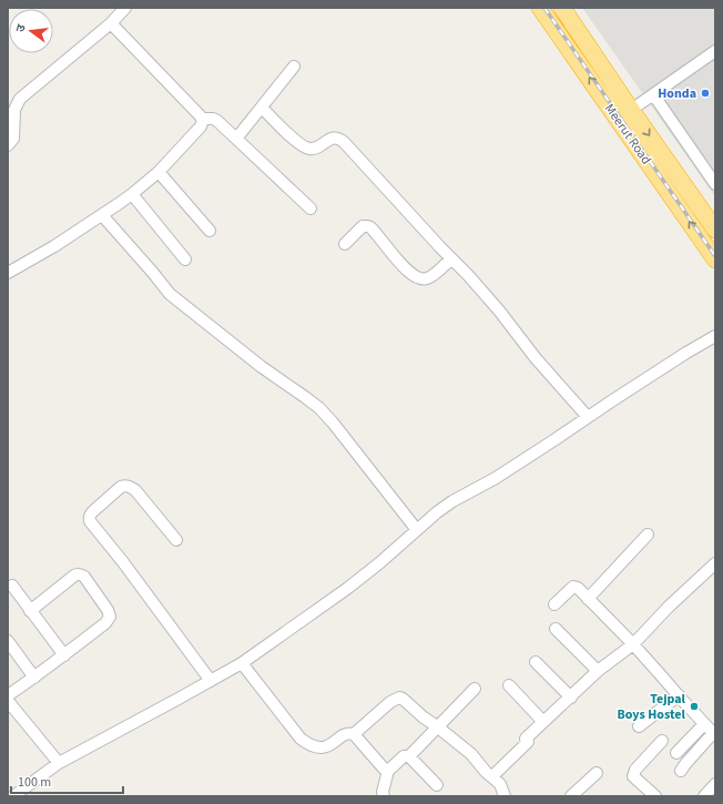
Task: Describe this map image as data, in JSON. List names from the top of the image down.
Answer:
{
  "streets": {
    "highway": ["Meerut Road"]
  },
  "places": ["Honda", "Tejpal Boys Hostel"],
  "scale_bar": "100 m",
  "north": "left"
}
